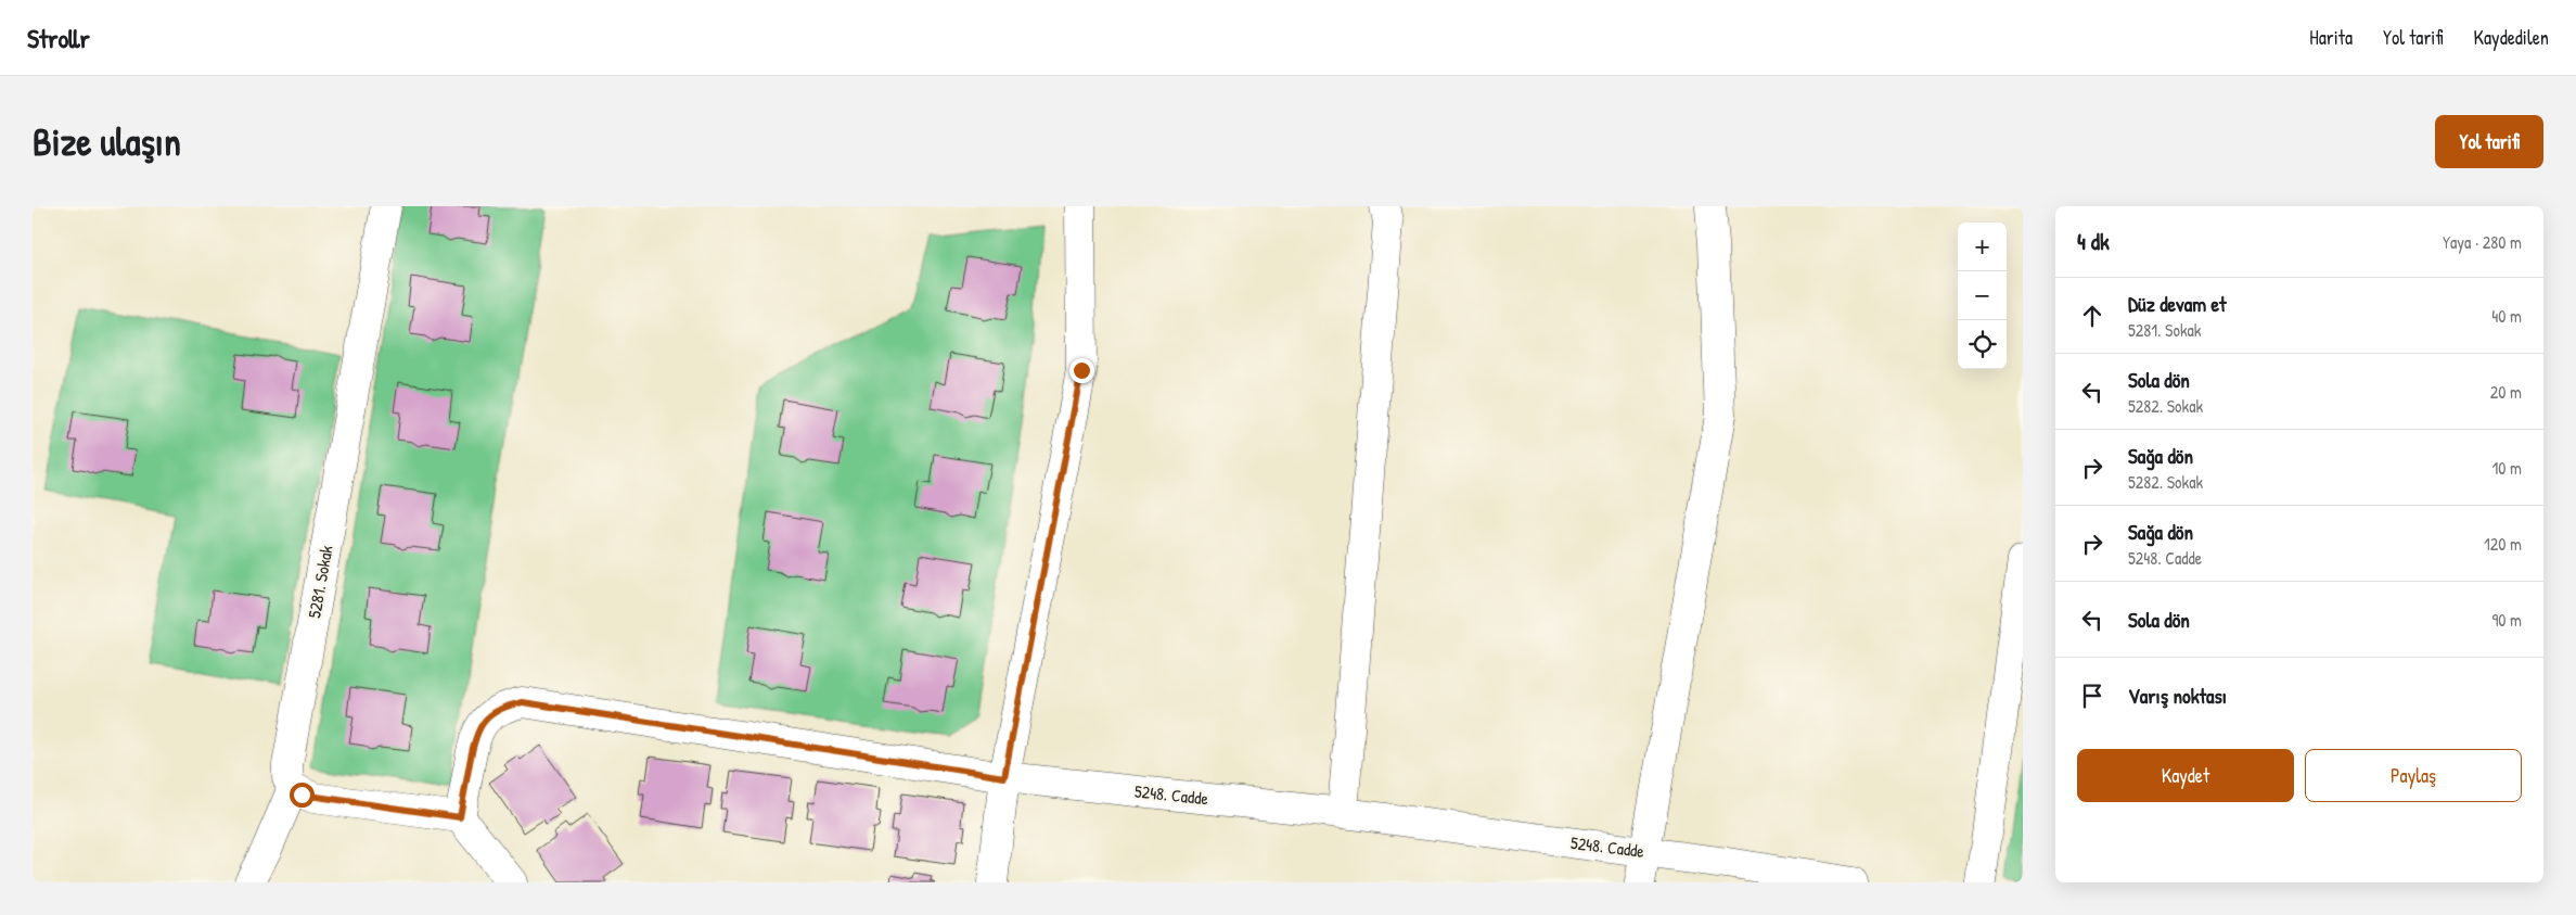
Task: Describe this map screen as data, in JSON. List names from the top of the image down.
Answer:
{
  "streets": {
    "street": ["5281. Sokak", "5248. Cadde"]
  },
  "page": {
    "header": "Strollr",
    "nav": ["Harita", "Yol tarifi", "Kaydedilen"],
    "buttons": [
      "Yol tarifi",
      ["Kaydet", "Paylaş"]
    ],
    "title": "Bize ulaşın",
    "heading": ["4 dk", "Yaya · 280 m"],
    "map_buttons": ["+", "−"],
    "list": [
      ["Düz devam et", "5281. Sokak", "40 m"],
      ["Sola dön", "5282. Sokak", "20 m"],
      ["Sağa dön", "5282. Sokak", "10 m"],
      ["Sağa dön", "5248. Cadde", "120 m"],
      ["Sola dön", "90 m"],
      "Varış noktası"
    ]
  }
}
